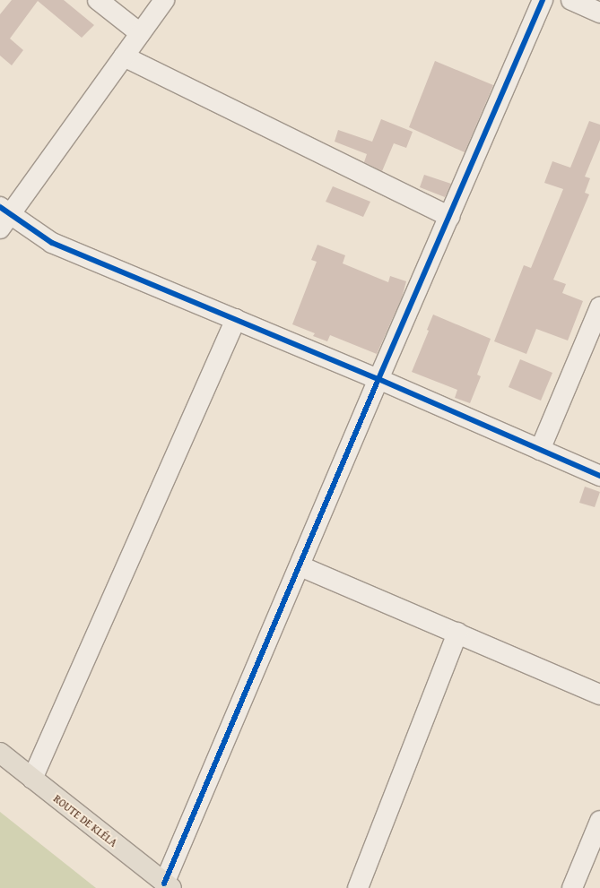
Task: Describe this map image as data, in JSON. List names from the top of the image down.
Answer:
{
  "streets": {
    "main road": ["ROUTE DE KLÉLA"]
  }
}
